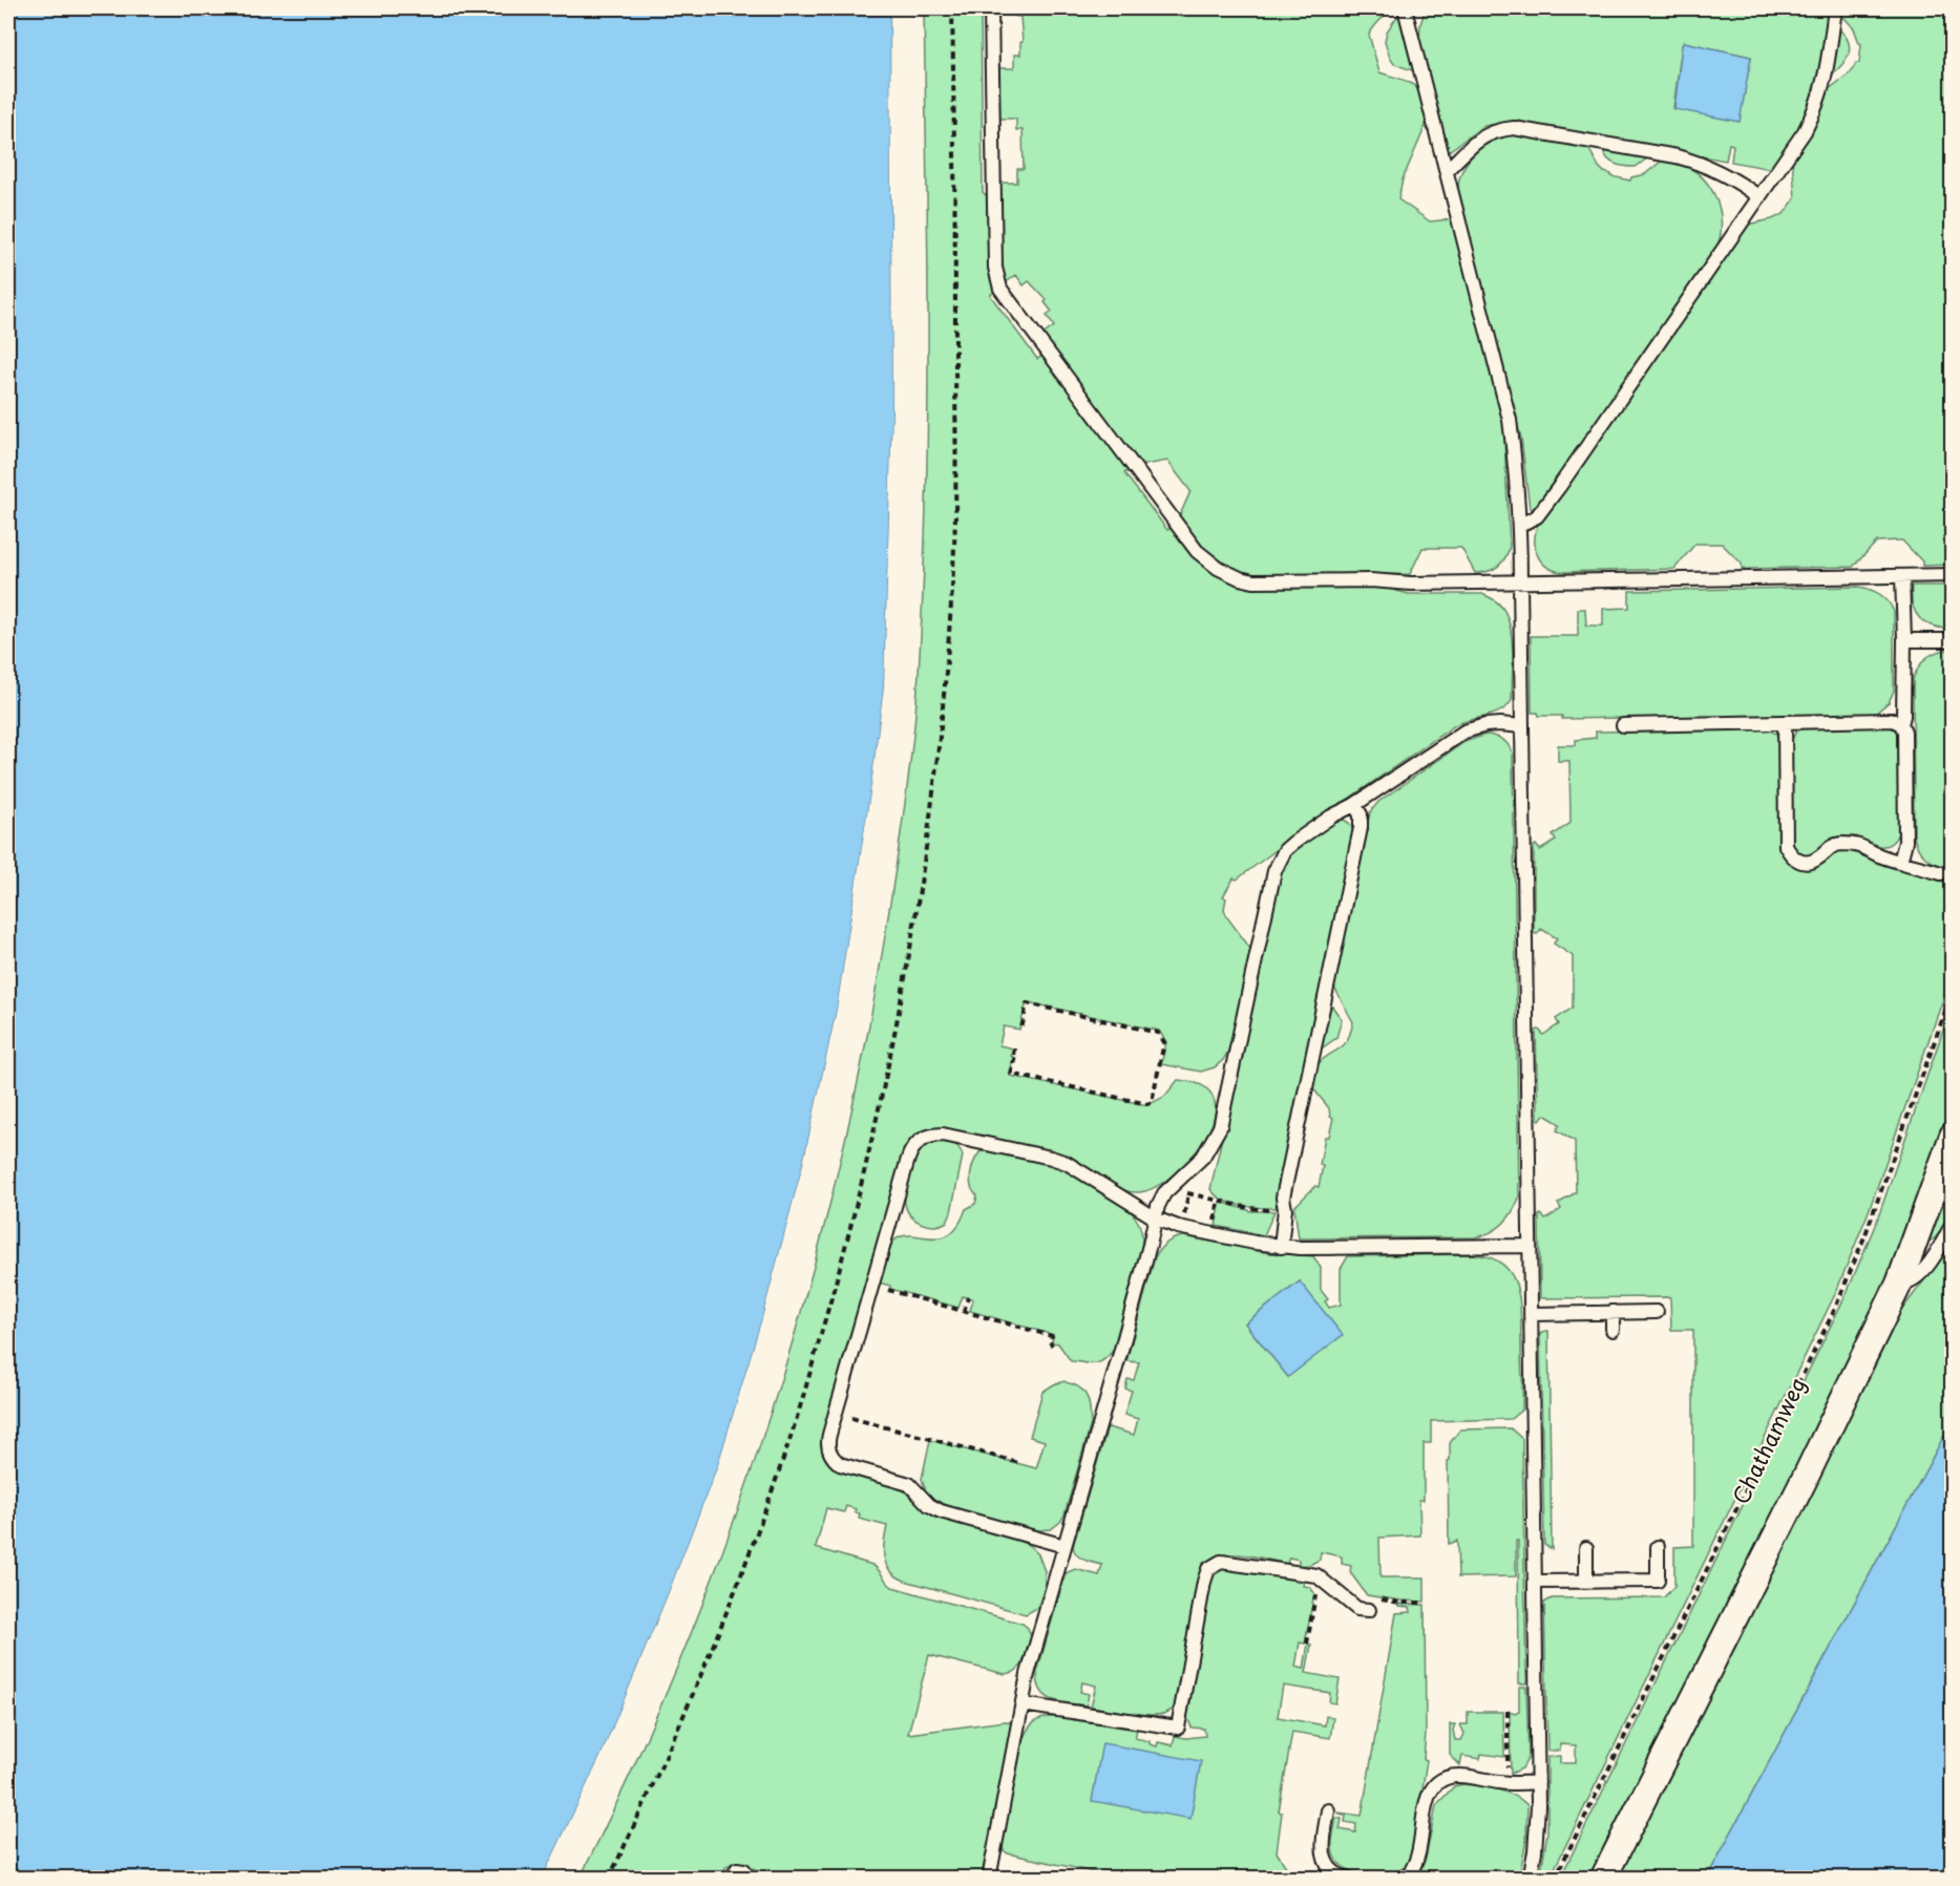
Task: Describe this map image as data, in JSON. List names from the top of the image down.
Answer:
{
  "streets": {
    "path": ["Chathamweg"]
  }
}
